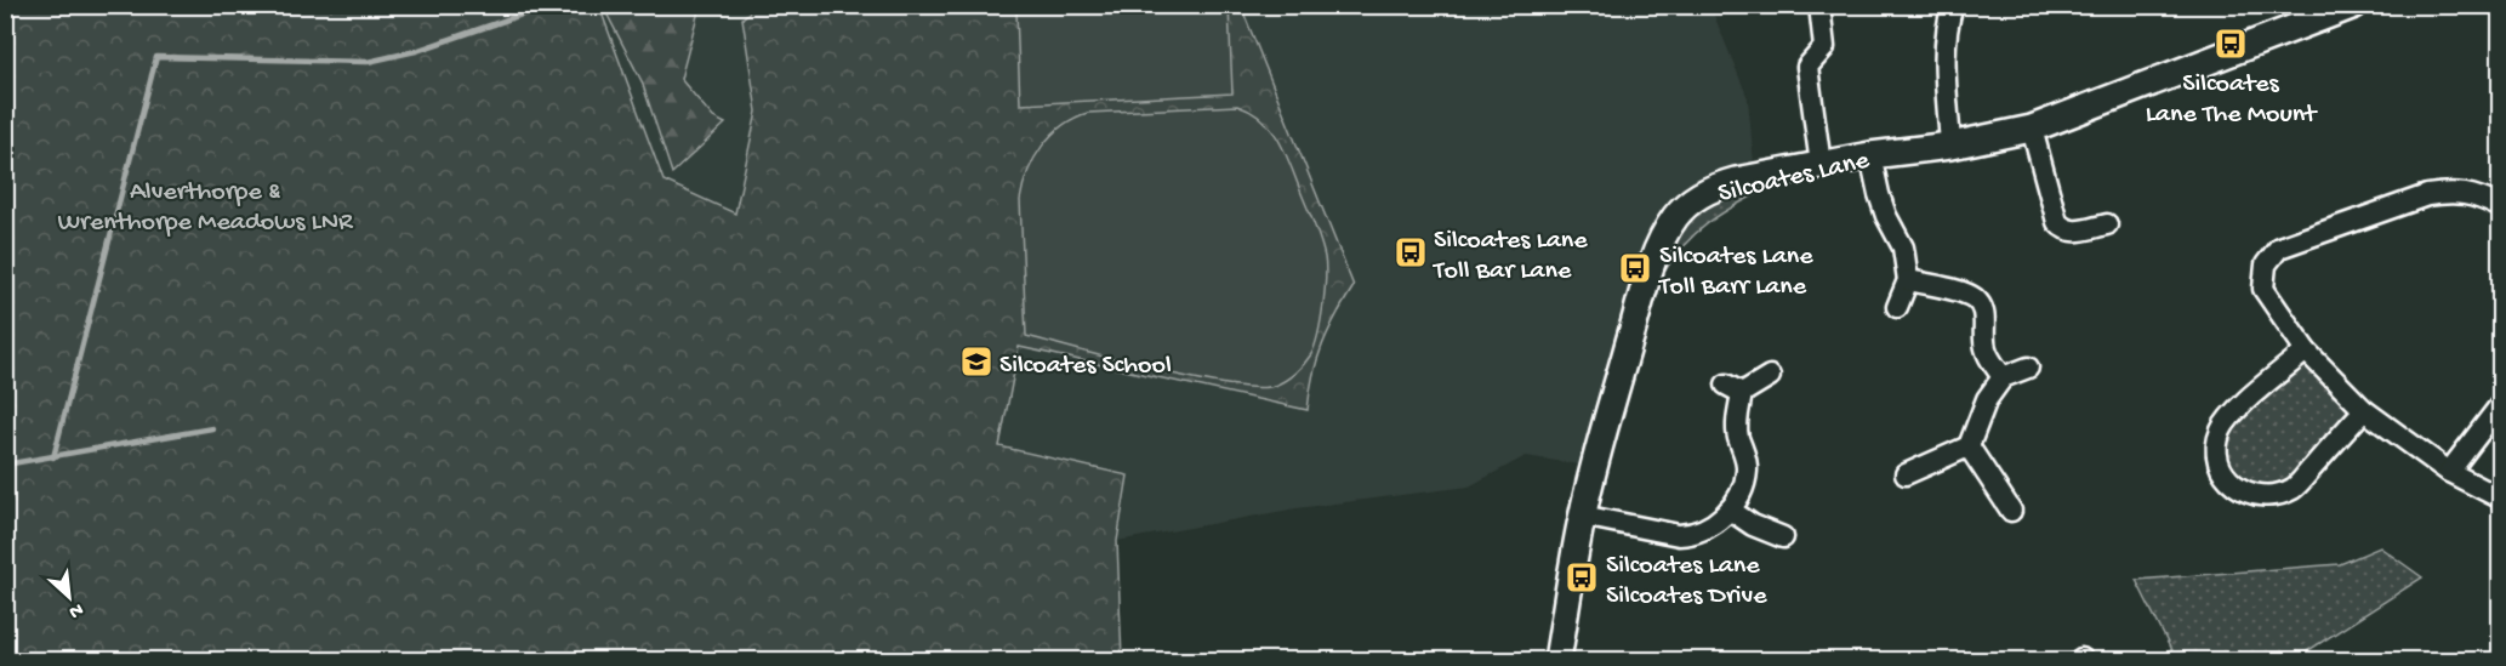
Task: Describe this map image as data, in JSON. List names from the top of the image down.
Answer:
{
  "streets": {
    "street": ["Silcoates Lane"]
  },
  "parks": ["Alverthorpe & Wrenthorpe Meadows LNR"],
  "places": {
    "bus stop": [
      "Silcoates Lane The Mount",
      "Silcoates Lane Toll Bar Lane",
      "Silcoates Lane Toll Barr Lane",
      "Silcoates Lane Silcoates Drive"
    ],
    "school or university": ["Silcoates School"]
  },
  "north": "bottom right"
}
